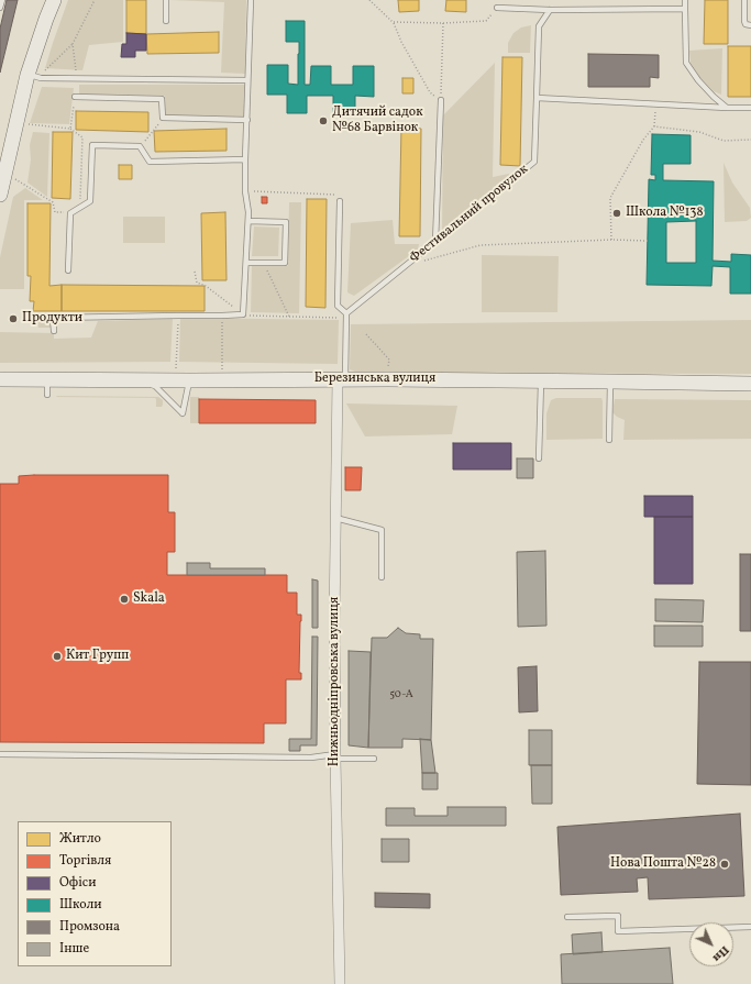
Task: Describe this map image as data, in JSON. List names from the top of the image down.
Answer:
{
  "streets": {
    "street": ["Березинська вулиця", "Нижньодніпровська вулиця"],
    "lane": ["Фестивальний провулок"]
  },
  "crossings": [
    ["Березинська вулиця", "Нижньодніпровська вулиця"]
  ],
  "places": [
    "Дитячий садок №68 Барвінок",
    "Школа №138",
    "Продукти",
    "Skala",
    "Кит Групп",
    "Нова Пошта №28"
  ],
  "house_numbers": ["50-А"],
  "legend": [
    "Житло",
    "Торгівля",
    "Офіси",
    "Школи",
    "Промзона",
    "Інше"
  ],
  "north": "bottom right"
}
